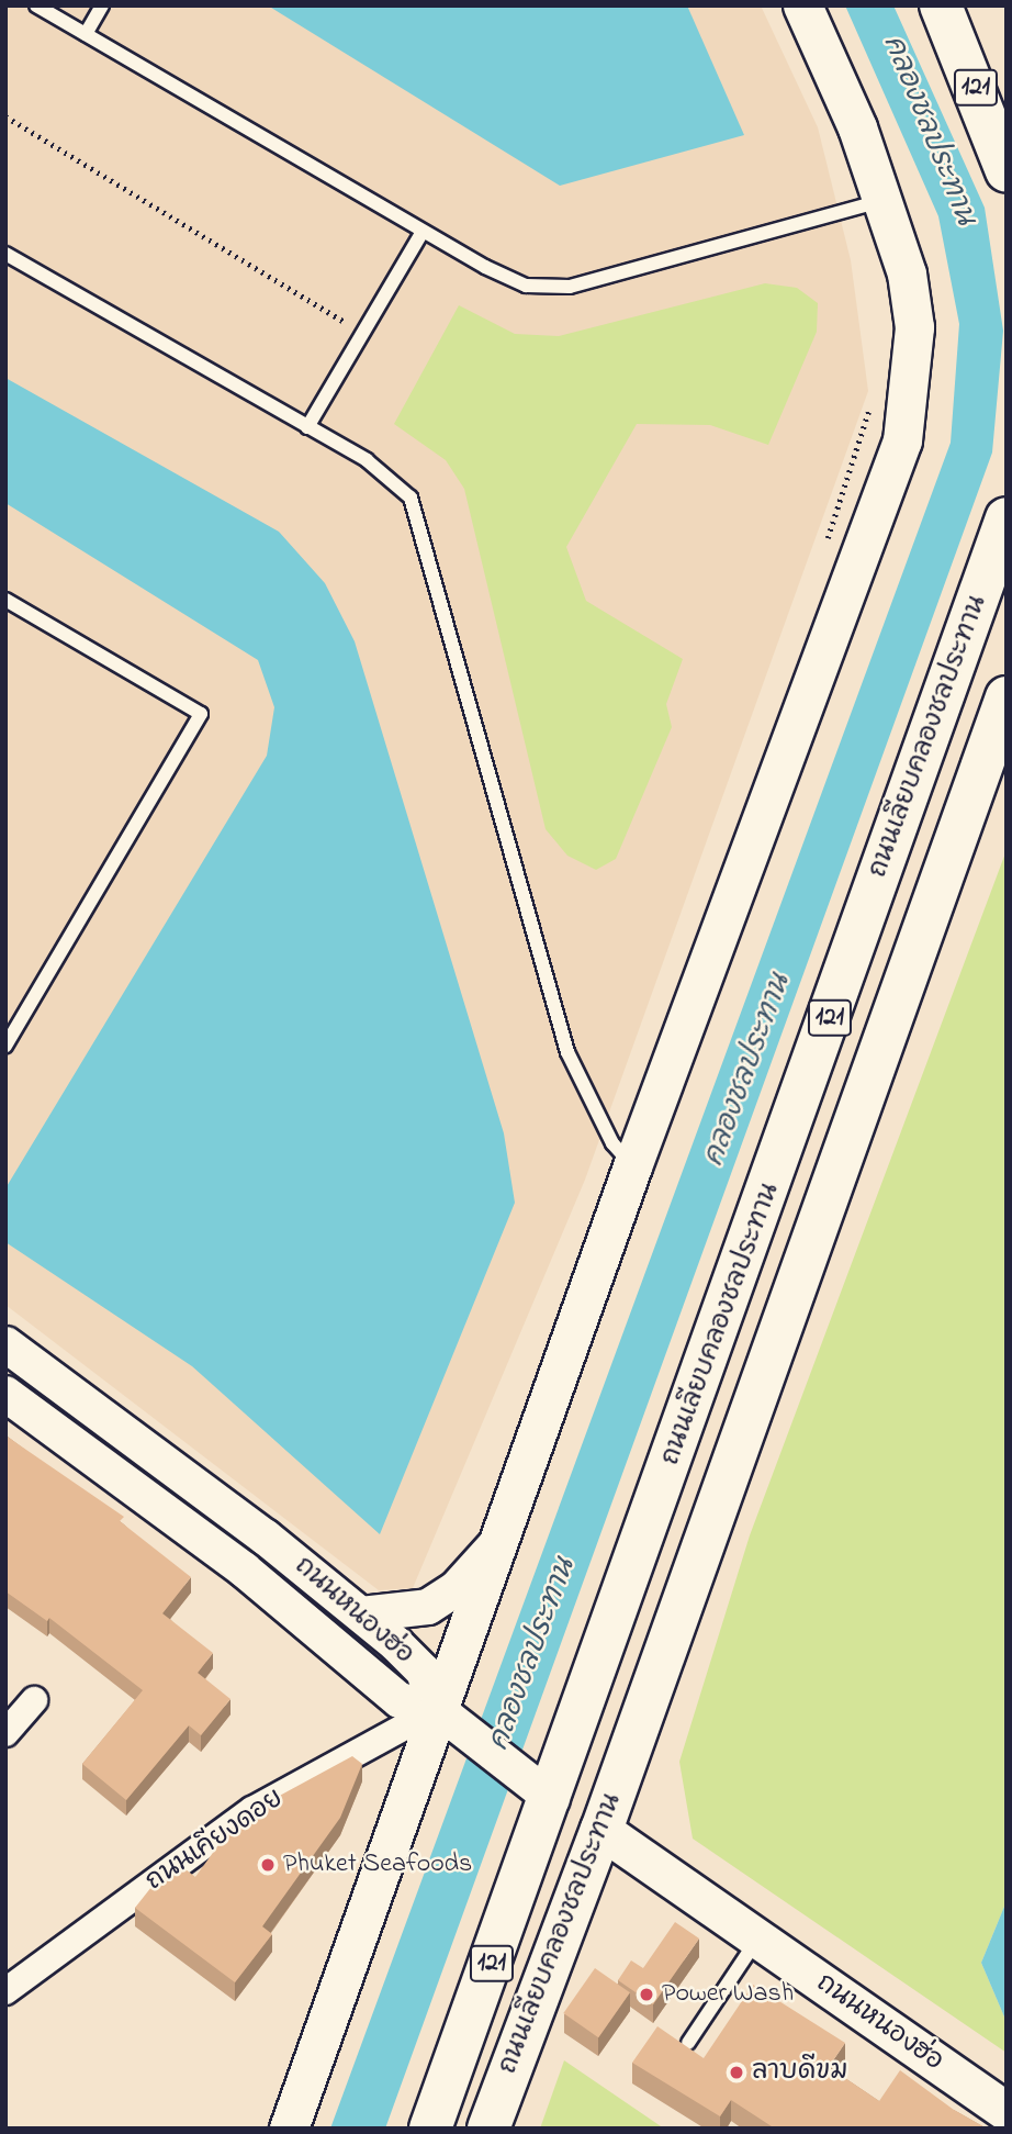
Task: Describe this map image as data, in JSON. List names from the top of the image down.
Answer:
{
  "streets": {
    "main road": ["121", "ถนนเลียบคลองชลประทาน", "ถนนหนองฮ่อ"],
    "street": ["ถนนเคียงดอย"]
  },
  "crossings": [
    ["ถนนเลียบคลองชลประทาน", "ถนนหนองฮ่อ"],
    ["ถนนหนองฮ่อ", "ถนนเคียงดอย"]
  ],
  "water": ["คลองชลประทาน"],
  "places": ["Phuket Seafoods", "Power Wash", "ลาบดีขม"]
}
